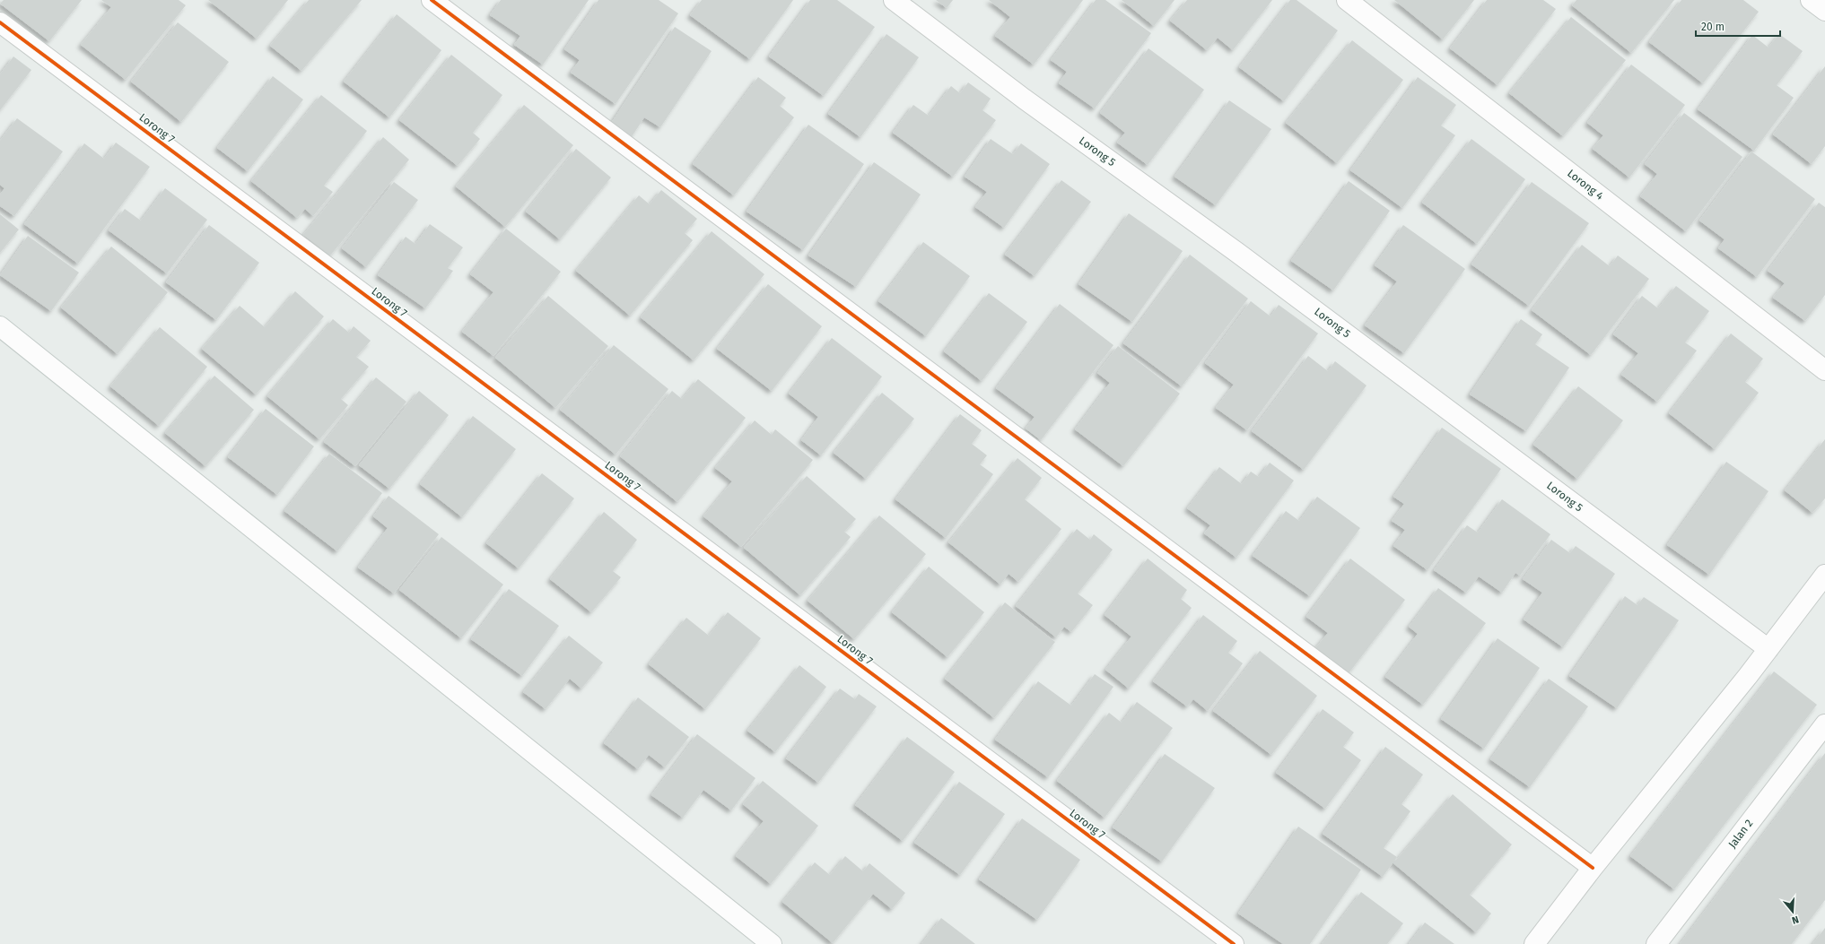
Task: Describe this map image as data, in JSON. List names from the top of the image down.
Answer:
{
  "streets": {
    "street": [
      "Lorong 7",
      "Lorong 5",
      "Lorong 4",
      "Jalan 2"
    ]
  },
  "scale_bar": "20 m",
  "north": "bottom"
}
